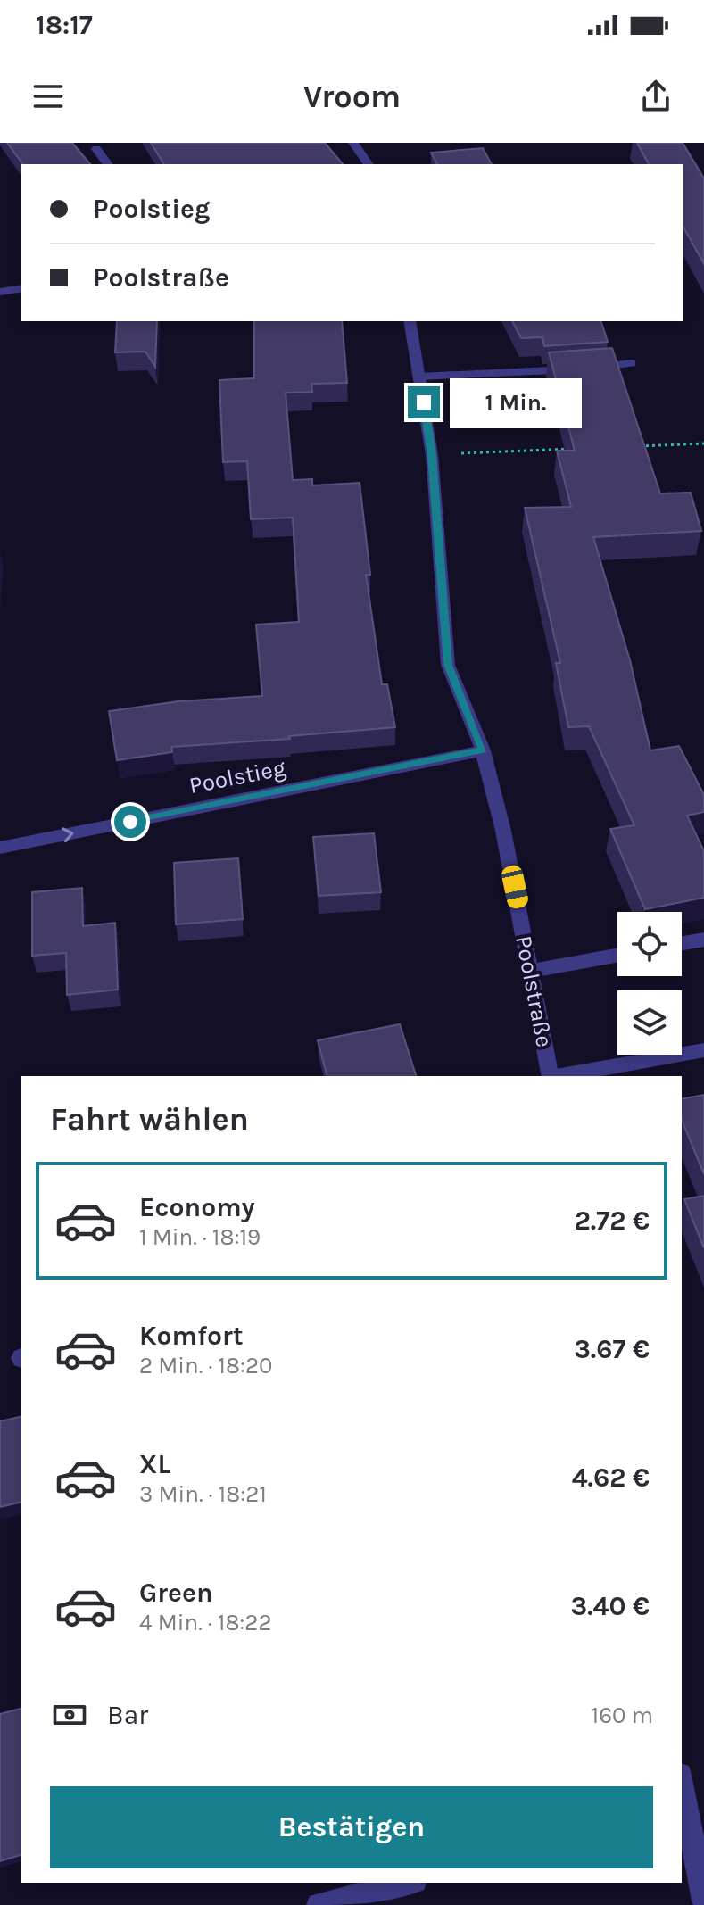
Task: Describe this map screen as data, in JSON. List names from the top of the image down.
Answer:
{
  "streets": {
    "street": ["Poolstieg", "Poolstraße"]
  },
  "crossings": [
    ["Poolstieg", "Poolstraße"]
  ],
  "one_way": ["Poolstieg"],
  "page": {
    "status": "18:17",
    "header": "Vroom",
    "banner": ["Poolstieg", "Poolstraße"],
    "bubble": "1 Min.",
    "heading": "Fahrt wählen",
    "list": [
      {
        "name": "Economy",
        "note": "1 Min. · 18:19",
        "value": "2.72 €"
      },
      {
        "name": "Komfort",
        "note": "2 Min. · 18:20",
        "value": "3.67 €"
      },
      {
        "name": "XL",
        "note": "3 Min. · 18:21",
        "value": "4.62 €"
      },
      {
        "name": "Green",
        "note": "4 Min. · 18:22",
        "value": "3.40 €"
      }
    ],
    "pay": ["Bar", "160 m"],
    "buttons": "Bestätigen"
  }
}
